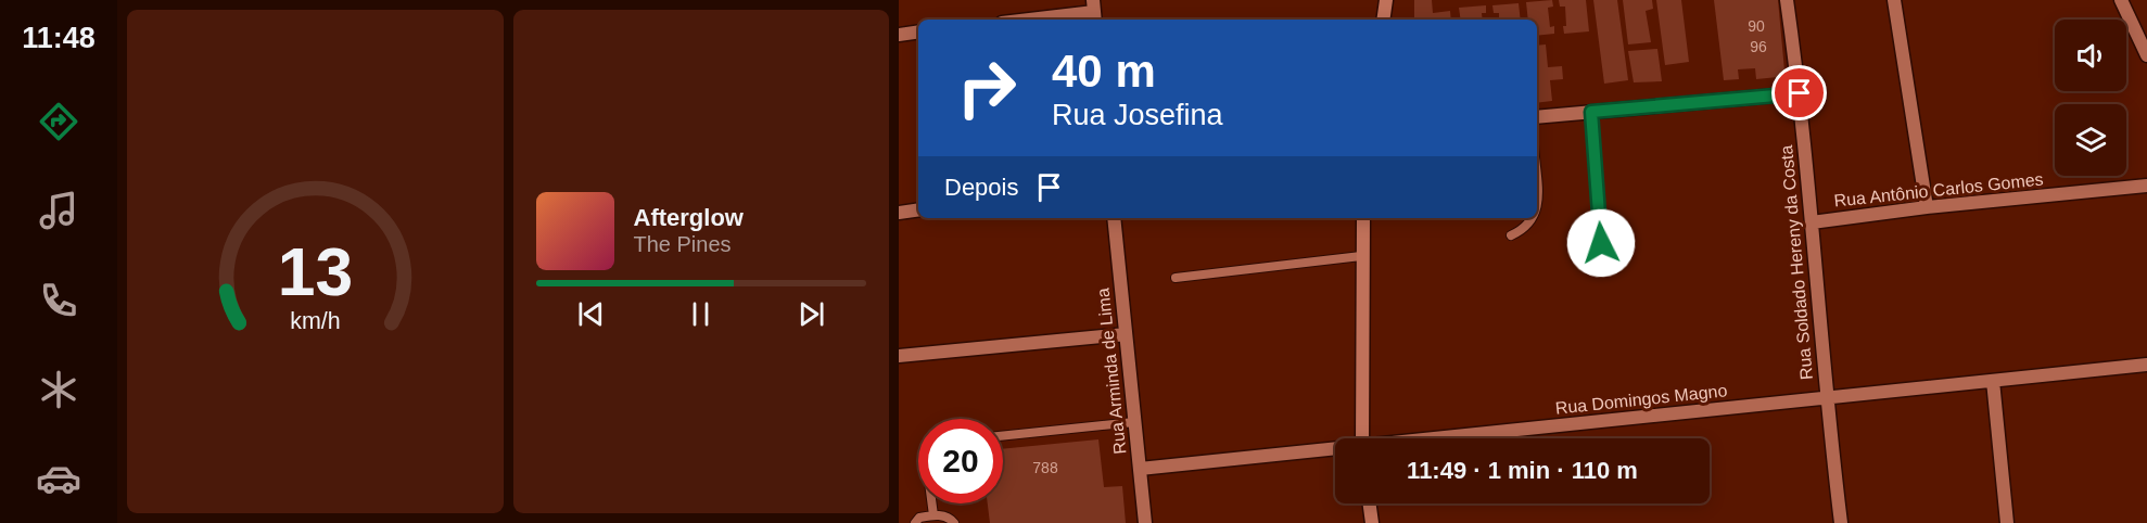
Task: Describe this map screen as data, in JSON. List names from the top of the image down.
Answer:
{
  "streets": {
    "street": [
      "Rua Antônio Carlos Gomes",
      "Rua Soldado Hereny da Costa",
      "Rua Arminda de Lima",
      "Rua Domingos Magno"
    ]
  },
  "crossings": [
    ["Rua Antônio Carlos Gomes", "Rua Soldado Hereny da Costa"],
    ["Rua Soldado Hereny da Costa", "Rua Domingos Magno"],
    ["Rua Arminda de Lima", "Rua Domingos Magno"]
  ],
  "house_numbers": ["90", "96", "788"],
  "page": {
    "tabs": "11:48",
    "turn": ["40 m", "Rua Josefina"],
    "then": "Depois",
    "song": ["Afterglow", "The Pines"],
    "limit": "20",
    "trip": "11:49 · 1 min · 110 m",
    "gauge": ["13", "km/h"]
  }
}
